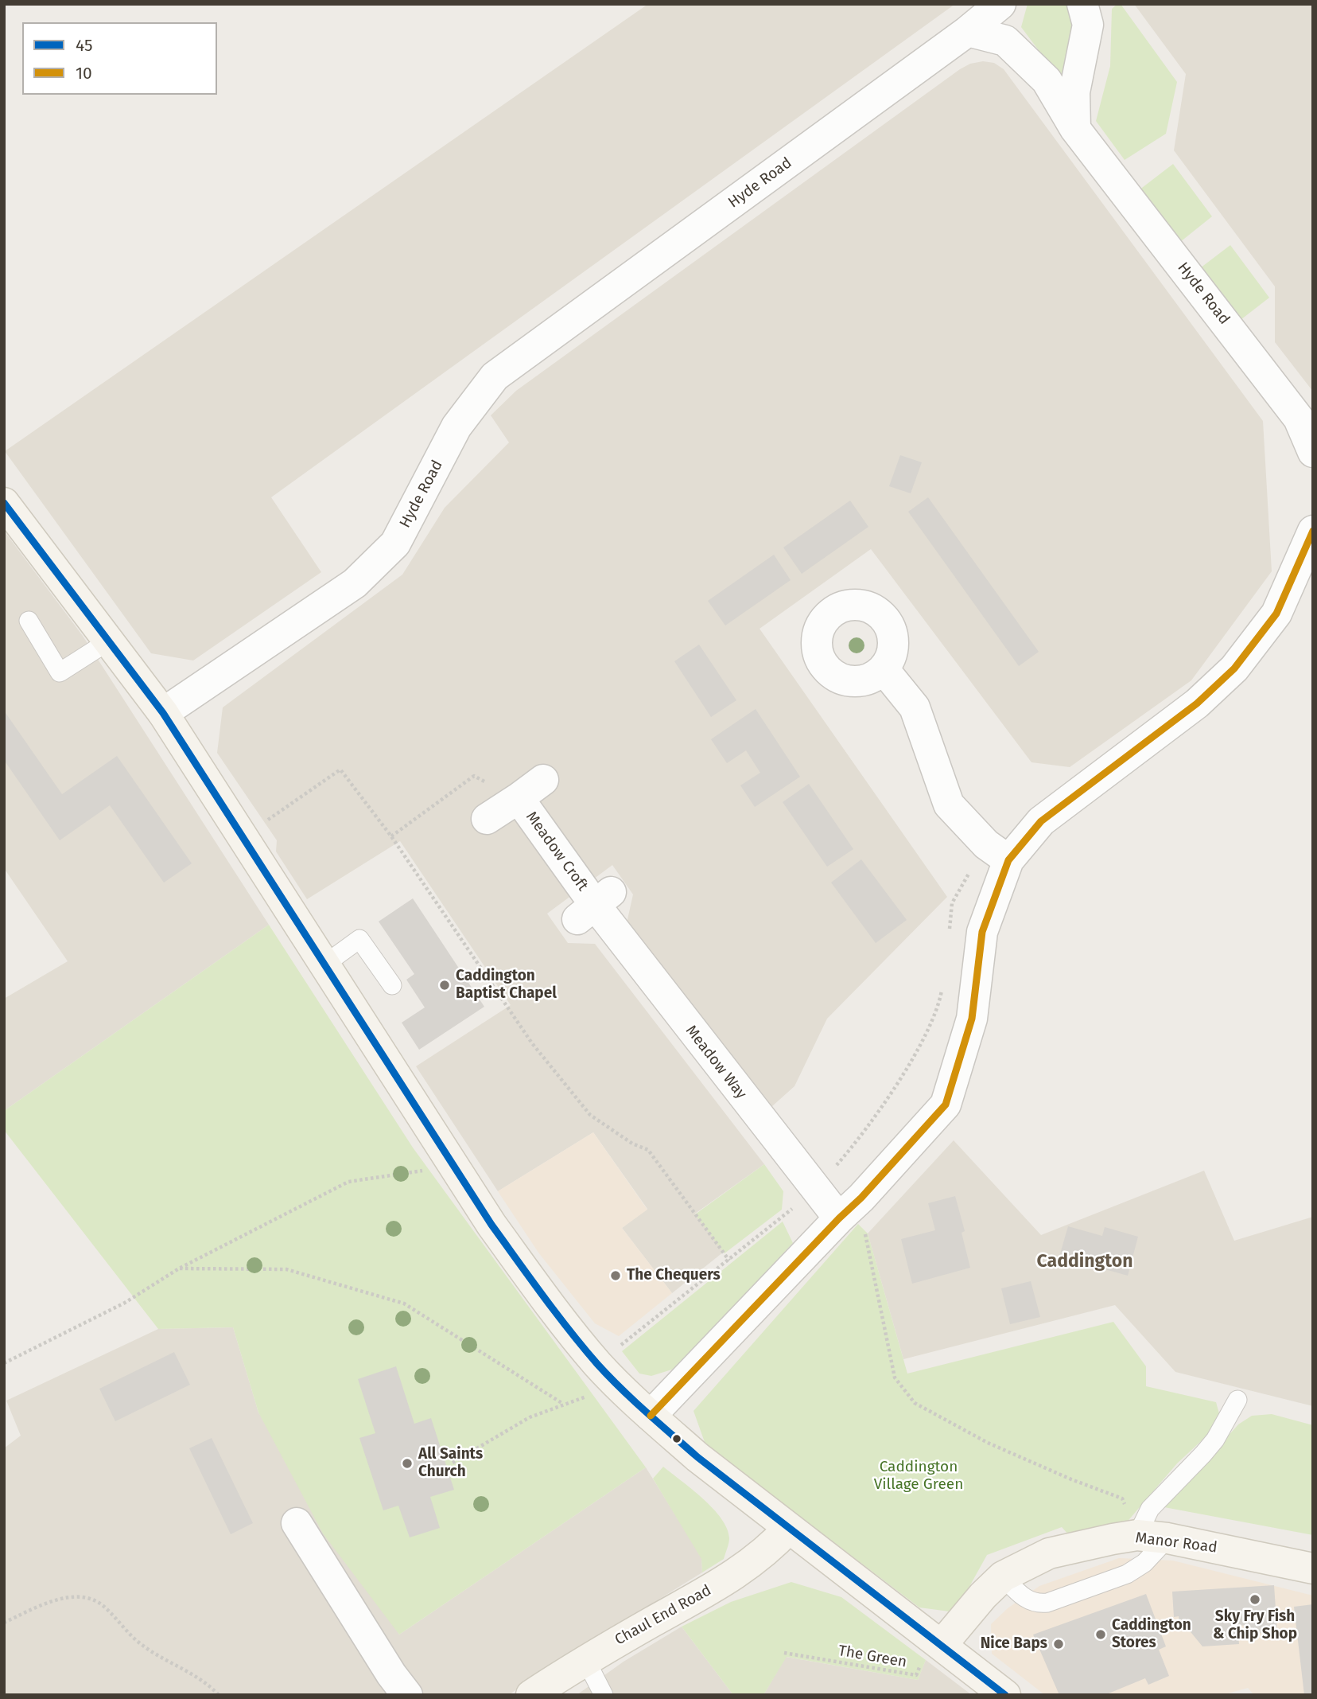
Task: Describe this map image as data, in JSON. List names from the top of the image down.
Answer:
{
  "streets": {
    "street": [
      "Hyde Road",
      "Meadow Croft",
      "Meadow Way",
      "Manor Road",
      "Chaul End Road"
    ],
    "path": ["The Green"]
  },
  "crossings": [
    ["Meadow Croft", "Meadow Way"],
    ["Manor Road", "The Green"]
  ],
  "districts": ["Caddington"],
  "parks": ["Caddington Village Green"],
  "places": [
    "Caddington Baptist Chapel",
    "The Chequers",
    "All Saints Church",
    "Sky Fry Fish & Chip Shop",
    "Caddington Stores",
    "Nice Baps"
  ],
  "lines": ["transit line 45", "transit line 10"],
  "legend": ["45", "10"]
}
